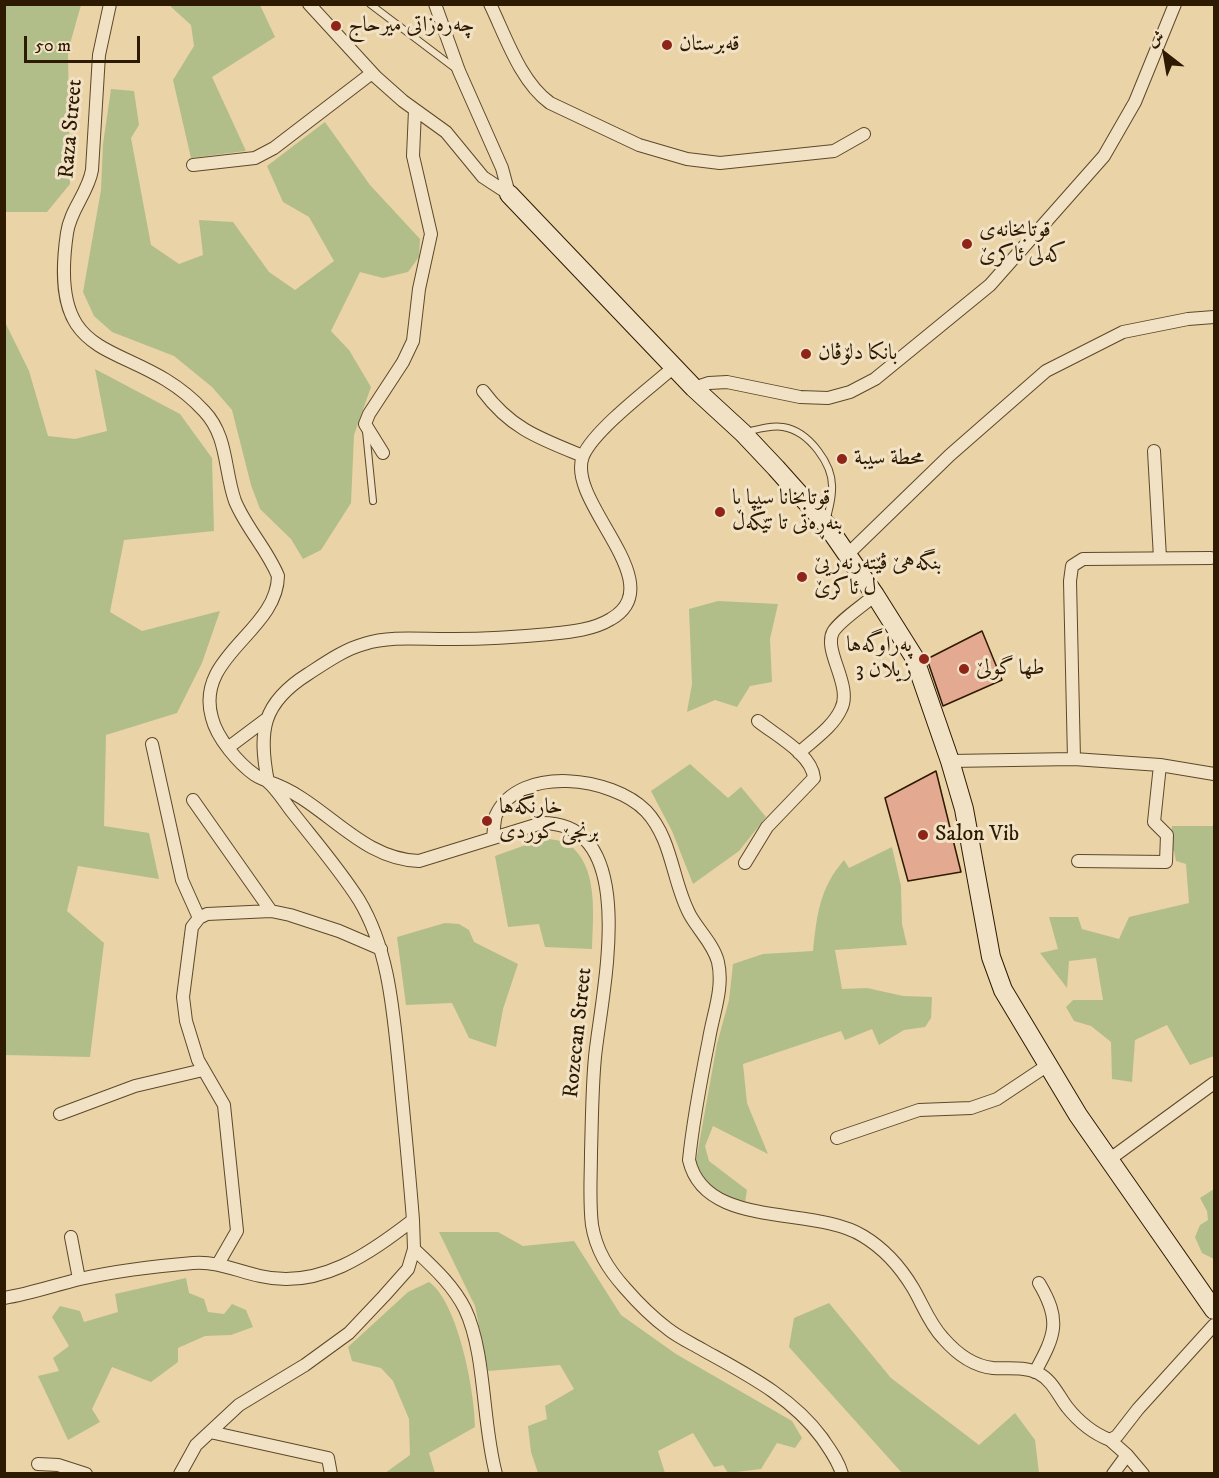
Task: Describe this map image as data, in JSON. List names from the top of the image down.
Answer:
{
  "streets": {
    "street": ["Raza Street", "Rozecan Street"]
  },
  "crossings": [
    ["Raza Street", "Rozecan Street"]
  ],
  "places": [
    "چەرەزاتی میرحاج",
    "قەبرستان",
    "قوتابخانەی کەلی ئاکرێ",
    "بانکا دلۆڤان",
    "محطة سيبة",
    "قوتابخانا سیپا یا بنەڕەتی تا تێکەڵ",
    "بنگەهێ ڤێتەرنەریێ ل ئاکرێ",
    "پەراوگەها زیلان 3",
    "طها گولێ",
    "خارنگەها برنجێ کوردی",
    "Salon Vib"
  ],
  "scale_bar": "50 m",
  "north": "top left"
}
